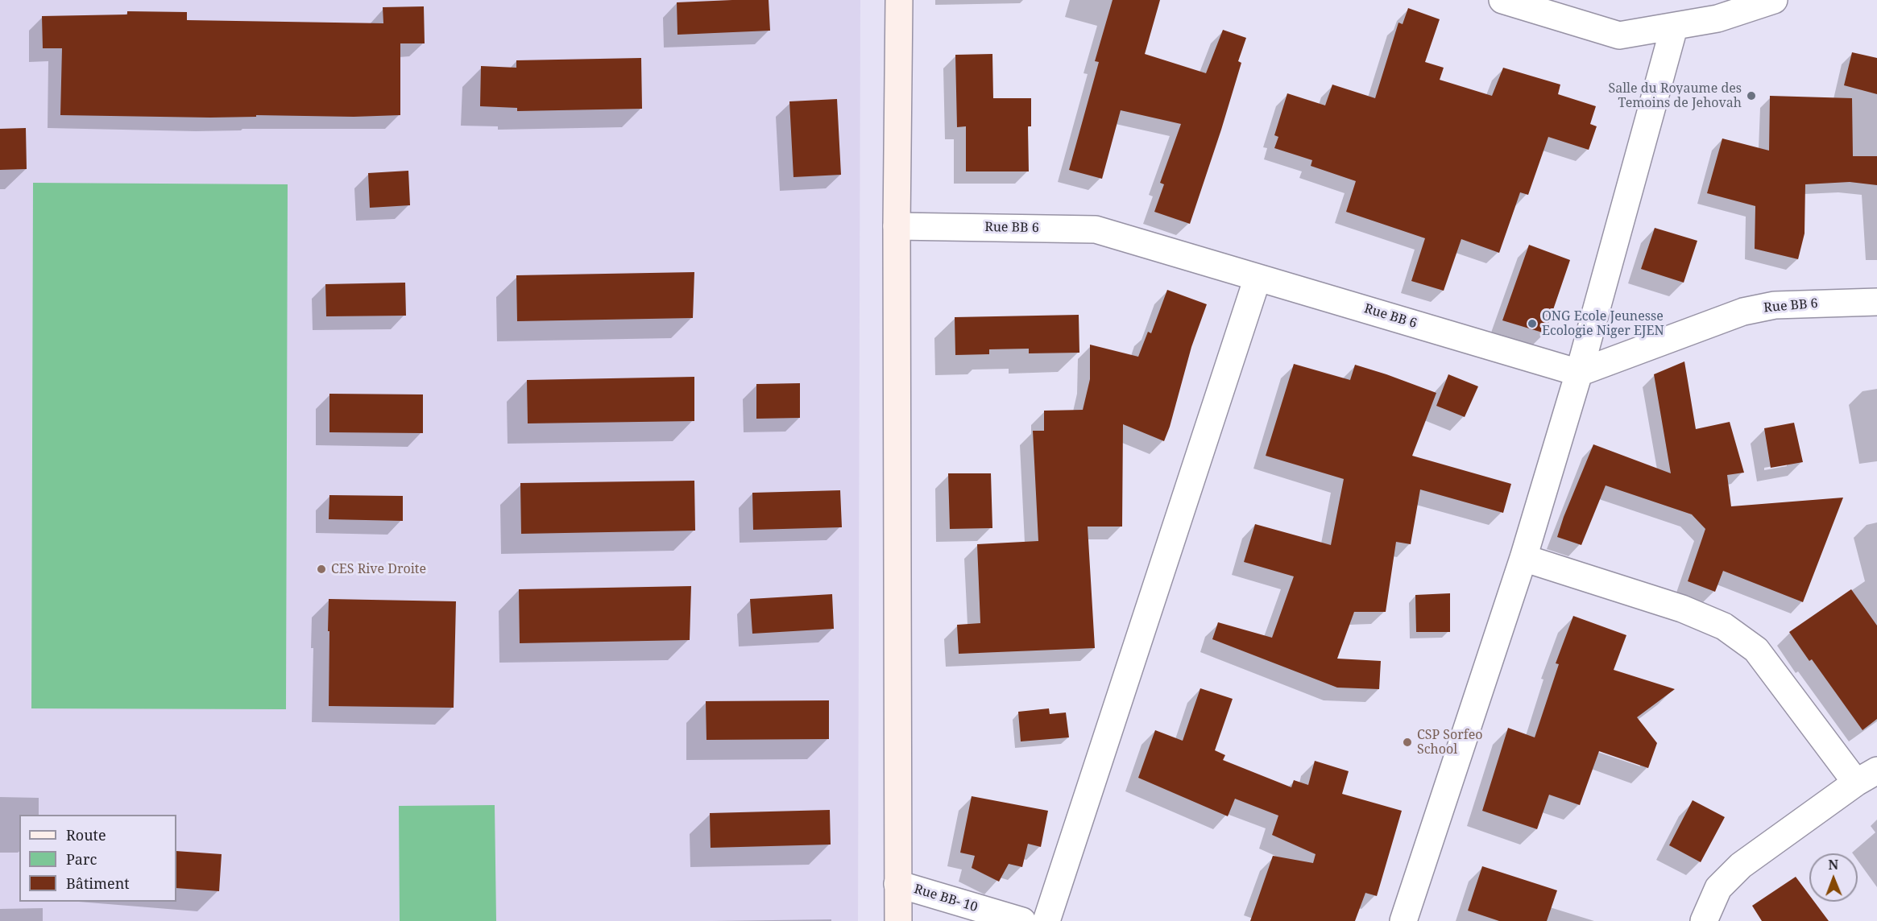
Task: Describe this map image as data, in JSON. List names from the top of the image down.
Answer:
{
  "streets": {
    "street": ["Rue BB 6", "Rue BB- 10"]
  },
  "places": [
    "Salle du Royaume des Temoins de Jehovah",
    "ONG Ecole Jeunesse Ecologie Niger EJEN",
    "CES Rive Droite",
    "CSP Sorfeo School"
  ],
  "legend": ["Route", "Parc", "Bâtiment"],
  "north": "top"
}
